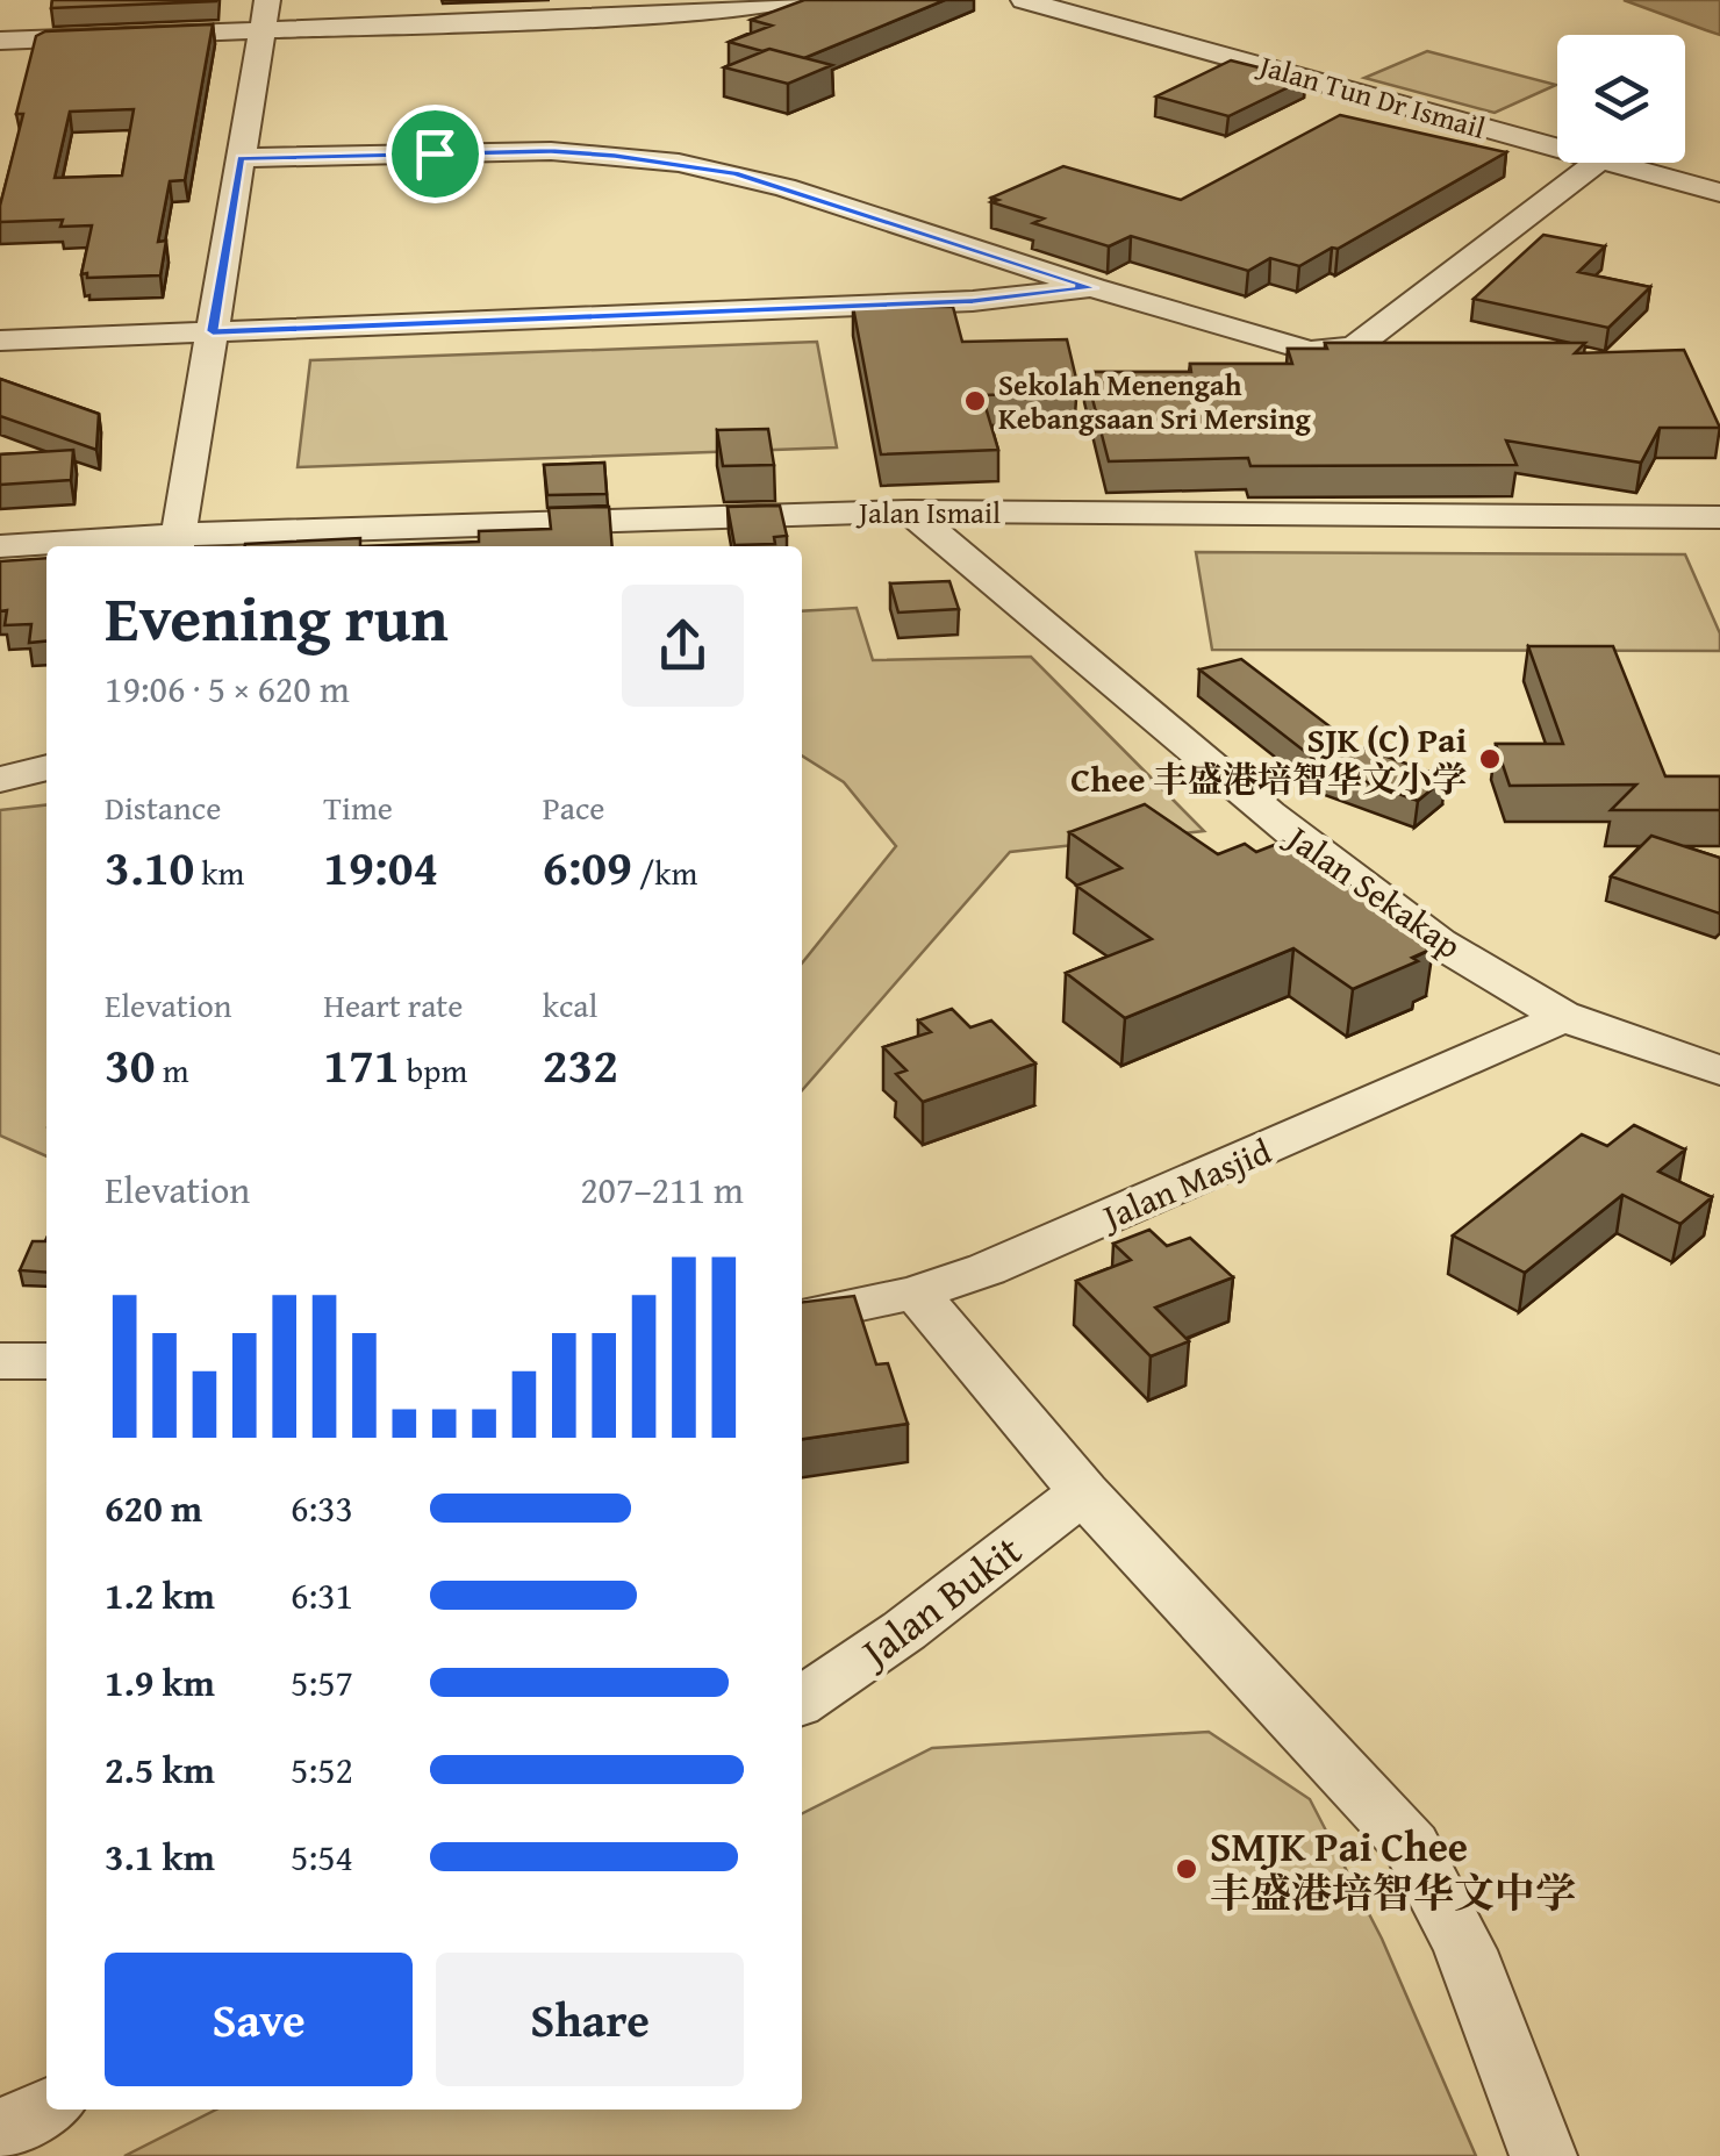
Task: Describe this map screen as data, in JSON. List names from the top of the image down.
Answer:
{
  "streets": {
    "street": [
      "Jalan Tun Dr Ismail",
      "Jalan Ismail",
      "Jalan Sekakap",
      "Jalan Masjid",
      "Jalan Bukit"
    ]
  },
  "crossings": [
    ["Jalan Ismail", "Jalan Sekakap"],
    ["Jalan Sekakap", "Jalan Masjid"]
  ],
  "places": ["Sekolah Menengah Kebangsaan Sri Mersing", "SJK (C) Pai Chee 丰盛港培智华文小学", "SMJK Pai Chee 丰盛港培智华文中学"],
  "page": {
    "heading": ["Evening run", "19:06 · 5 × 620 m"],
    "stats": [
      ["Distance", "3.10 km"],
      ["Time", "19:04"],
      ["Pace", "6:09 /km"],
      ["Elevation", "30 m"],
      ["Heart rate", "171 bpm"],
      ["kcal", "232"]
    ],
    "chart": ["Elevation", "207–211 m"],
    "list": [
      {
        "name": "620 m",
        "note": "6:33"
      },
      {
        "name": "1.2 km",
        "note": "6:31"
      },
      {
        "name": "1.9 km",
        "note": "5:57"
      },
      {
        "name": "2.5 km",
        "note": "5:52"
      },
      {
        "name": "3.1 km",
        "note": "5:54"
      }
    ],
    "buttons": ["Save", "Share"]
  }
}
